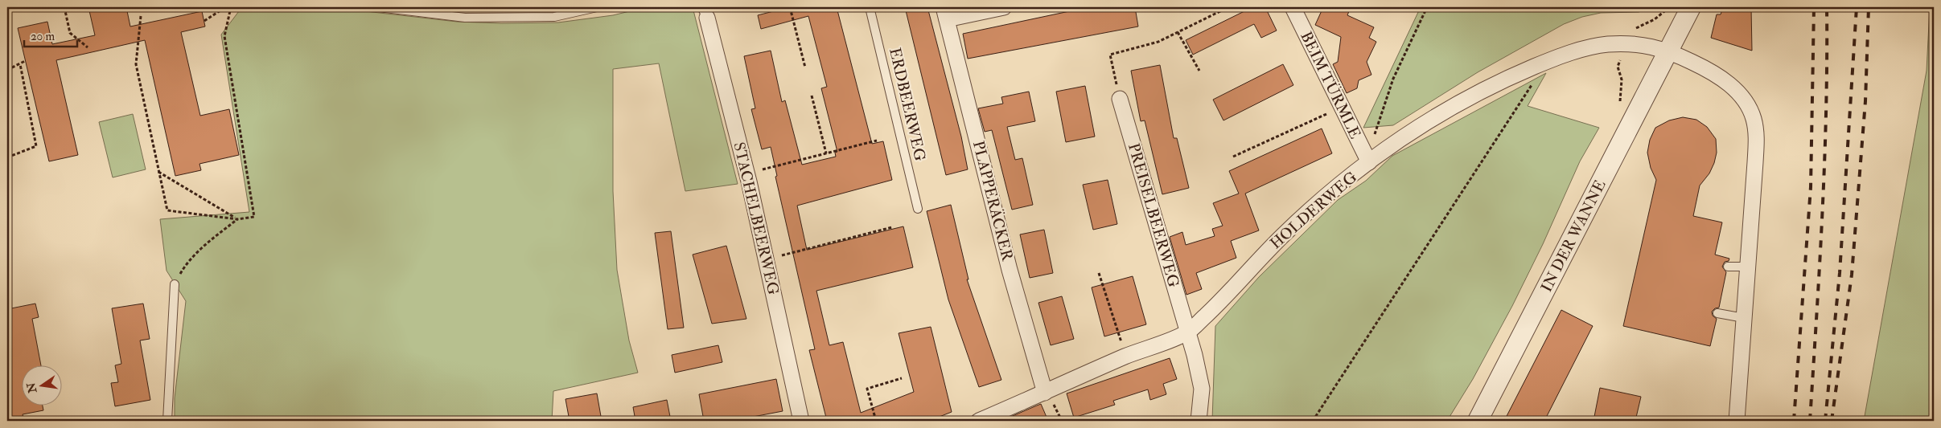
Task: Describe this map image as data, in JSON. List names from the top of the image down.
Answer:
{
  "streets": {
    "street": [
      "BEIM TÜRMLE",
      "PLAPPERÄCKER",
      "HOLDERWEG",
      "PREISELBEERWEG",
      "STACHELBEERWEG",
      "IN DER WANNE"
    ],
    "lane": ["ERDBEERWEG"]
  },
  "crossings": [
    ["BEIM TÜRMLE", "HOLDERWEG"],
    ["PLAPPERÄCKER", "HOLDERWEG"],
    ["HOLDERWEG", "PREISELBEERWEG"],
    ["HOLDERWEG", "IN DER WANNE"]
  ],
  "scale_bar": "20 m",
  "north": "left"
}
